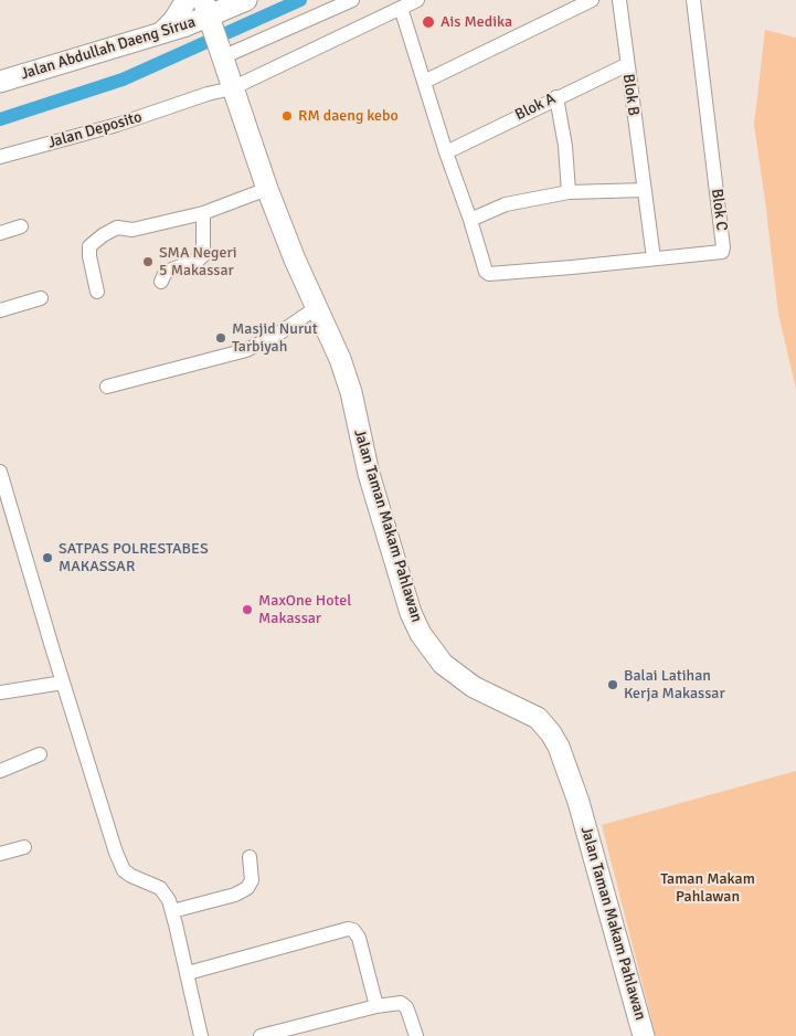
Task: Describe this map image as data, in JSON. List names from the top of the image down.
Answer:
{
  "streets": {
    "main road": ["Jalan Abdullah Daeng Sirua", "Jalan Taman Makam Pahlawan"],
    "street": [
      "Blok B",
      "Blok A",
      "Jalan Deposito",
      "Blok C"
    ]
  },
  "crossings": [
    ["Jalan Abdullah Daeng Sirua", "Jalan Taman Makam Pahlawan"],
    ["Blok B", "Blok A"],
    ["Blok B", "Blok C"],
    ["Jalan Deposito", "Jalan Taman Makam Pahlawan"]
  ],
  "parks": ["Taman Makam Pahlawan"],
  "places": [
    "Ais Medika",
    "RM daeng kebo",
    "SMA Negeri 5 Makassar",
    "Masjid Nurut Tarbiyah",
    "SATPAS POLRESTABES MAKASSAR",
    "MaxOne Hotel Makassar",
    "Balai Latihan Kerja Makassar"
  ]
}
